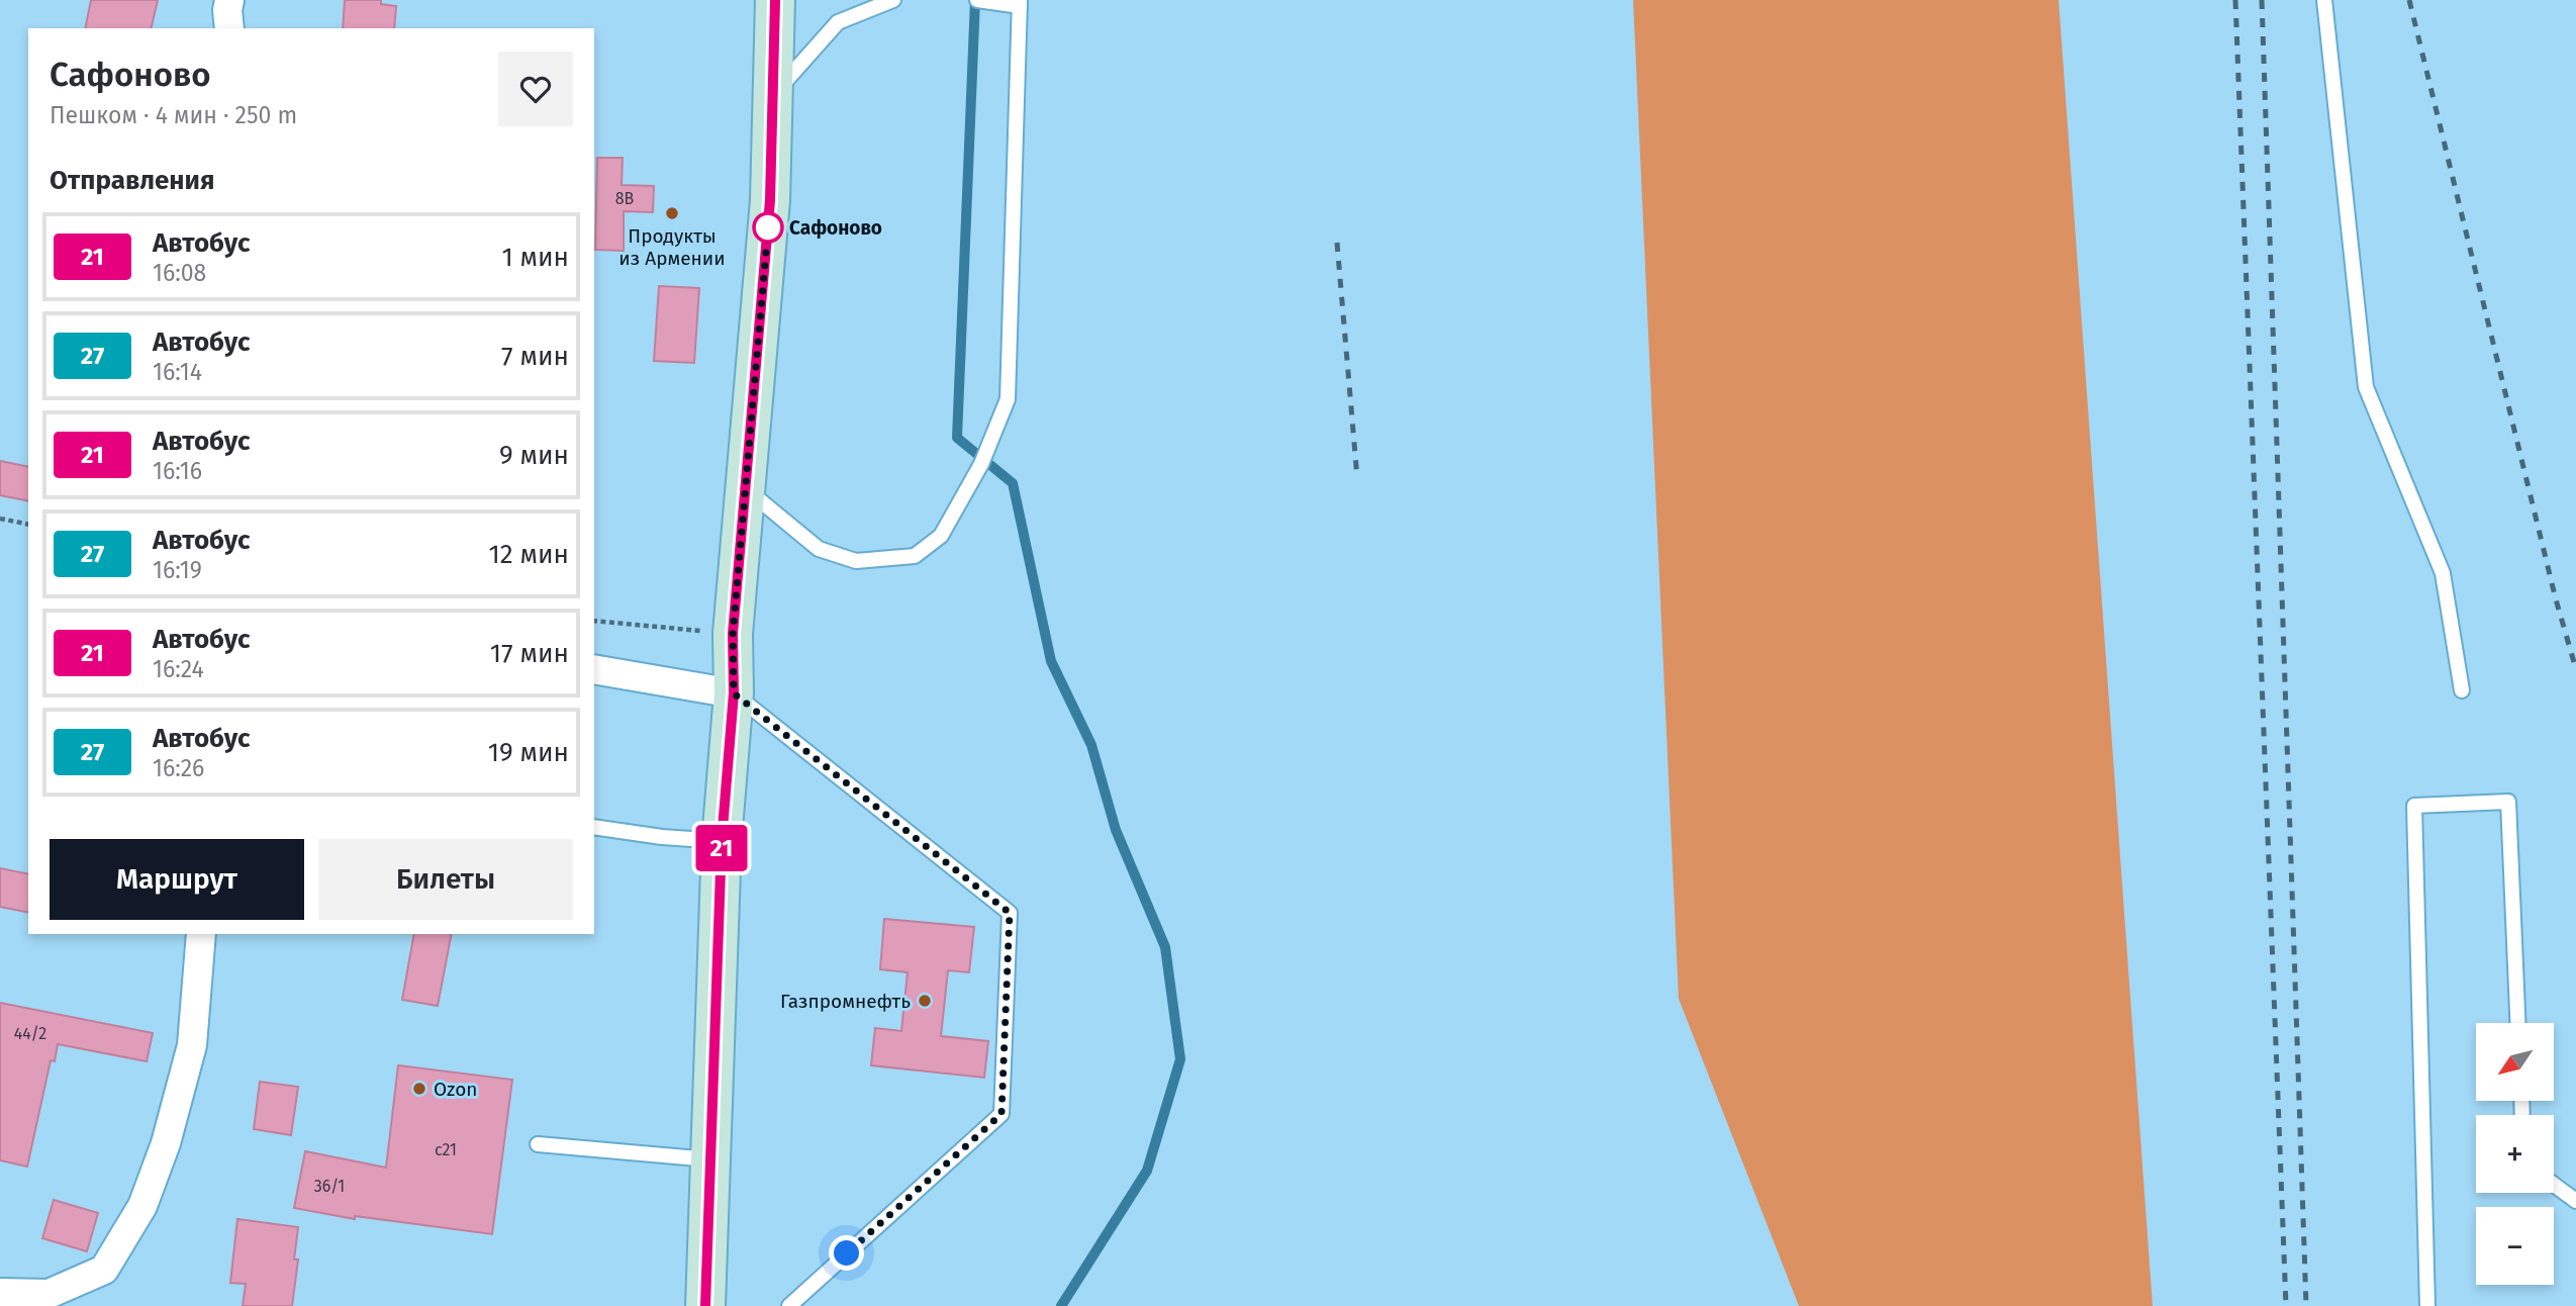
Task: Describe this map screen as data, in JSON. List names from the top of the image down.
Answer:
{
  "places": [
    "Продукты из Армении",
    "Сафоново",
    "Газпромнефть",
    "Ozon"
  ],
  "lines": ["bus line 21"],
  "house_numbers": [
    "8В",
    "44/2",
    "с21",
    "36/1"
  ],
  "north": "bottom left",
  "page": {
    "on_map": "21",
    "heading": [
      ["Сафоново", "Пешком · 4 мин · 250 m"],
      "Отправления"
    ],
    "list": [
      {
        "mark": "21",
        "name": "Автобус",
        "note": "16:08",
        "value": "1 мин"
      },
      {
        "mark": "27",
        "name": "Автобус",
        "note": "16:14",
        "value": "7 мин"
      },
      {
        "mark": "21",
        "name": "Автобус",
        "note": "16:16",
        "value": "9 мин"
      },
      {
        "mark": "27",
        "name": "Автобус",
        "note": "16:19",
        "value": "12 мин"
      },
      {
        "mark": "21",
        "name": "Автобус",
        "note": "16:24",
        "value": "17 мин"
      },
      {
        "mark": "27",
        "name": "Автобус",
        "note": "16:26",
        "value": "19 мин"
      }
    ],
    "buttons": ["Маршрут", "Билеты"],
    "map_buttons": ["+", "−"]
  }
}
